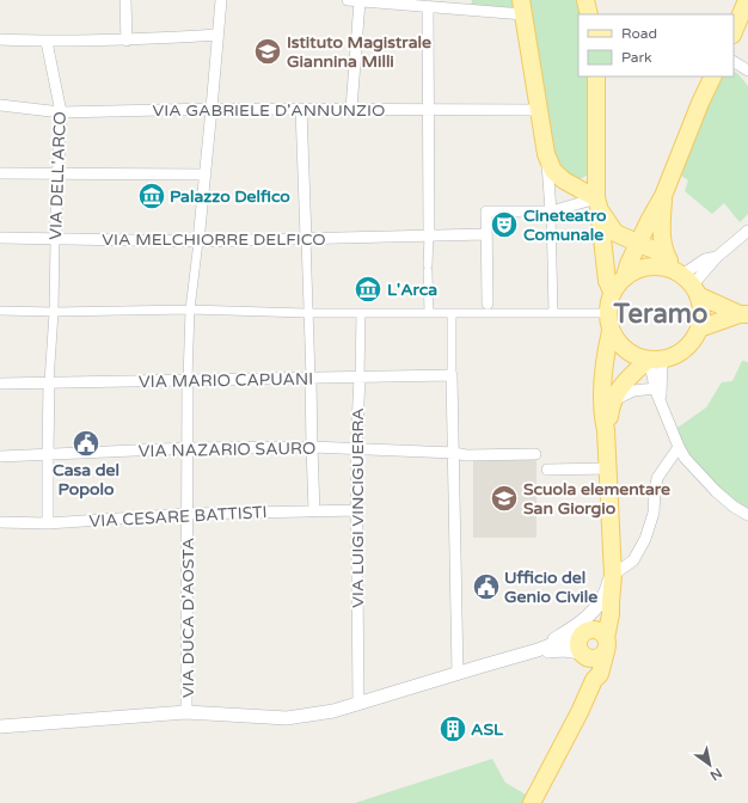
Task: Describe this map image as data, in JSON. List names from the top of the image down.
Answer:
{
  "streets": {
    "street": [
      "VIA GABRIELE D'ANNUNZIO",
      "VIA DELL'ARCO",
      "VIA MELCHIORRE DELFICO",
      "VIA MARIO CAPUANI",
      "VIA NAZARIO SAURO",
      "VIA LUIGI VINCIGUERRA",
      "VIA CESARE BATTISTI",
      "VIA DUCA D'AOSTA"
    ]
  },
  "crossings": [
    ["VIA GABRIELE D'ANNUNZIO", "VIA DELL'ARCO"],
    ["VIA DELL'ARCO", "VIA MELCHIORRE DELFICO"],
    ["VIA DELL'ARCO", "VIA MARIO CAPUANI"],
    ["VIA MARIO CAPUANI", "VIA LUIGI VINCIGUERRA"],
    ["VIA MARIO CAPUANI", "VIA DUCA D'AOSTA"],
    ["VIA NAZARIO SAURO", "VIA LUIGI VINCIGUERRA"],
    ["VIA NAZARIO SAURO", "VIA DUCA D'AOSTA"],
    ["VIA LUIGI VINCIGUERRA", "VIA CESARE BATTISTI"],
    ["VIA CESARE BATTISTI", "VIA DUCA D'AOSTA"]
  ],
  "districts": ["Teramo"],
  "places": {
    "school or university": ["Istituto Magistrale Giannina Milli", "Scuola elementare San Giorgio"],
    "museum": ["Palazzo Delfico", "L'Arca"],
    "theatre": ["Cineteatro Comunale"],
    "public building": ["Casa del Popolo", "Ufficio del Genio Civile"],
    "building": ["ASL"]
  },
  "legend": ["Road", "Park"],
  "north": "bottom right"
}
